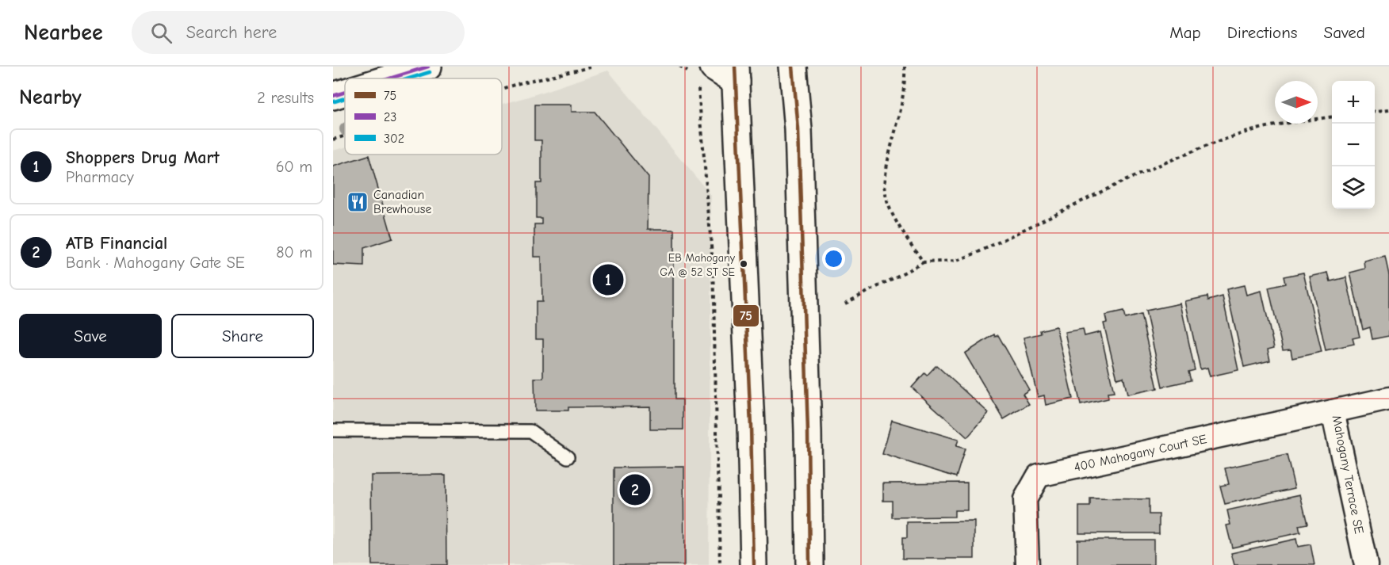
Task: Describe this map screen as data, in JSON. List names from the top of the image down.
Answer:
{
  "streets": {
    "street": ["400 Mahogany Court SE", "Mahogany Terrace SE"]
  },
  "crossings": [
    ["400 Mahogany Court SE", "Mahogany Terrace SE"]
  ],
  "places": {
    "restaurant": ["Canadian Brewhouse"],
    "other": ["EB Mahogany GA @ 52 ST SE"]
  },
  "lines": ["transit line 75", "transit line 23", "transit line 302"],
  "legend": ["75", "23", "302"],
  "north": "right",
  "page": {
    "header": "Nearbee",
    "search": "Search here",
    "nav": ["Map", "Directions", "Saved"],
    "heading": ["Nearby", "2 results"],
    "map_buttons": ["+", "−"],
    "list": [
      {
        "mark": "1",
        "name": "Shoppers Drug Mart",
        "note": "Pharmacy",
        "value": "60 m"
      },
      {
        "mark": "2",
        "name": "ATB Financial",
        "note": "Bank · Mahogany Gate SE",
        "value": "80 m"
      }
    ],
    "pins": ["1", "2"],
    "buttons": ["Save", "Share"]
  }
}
